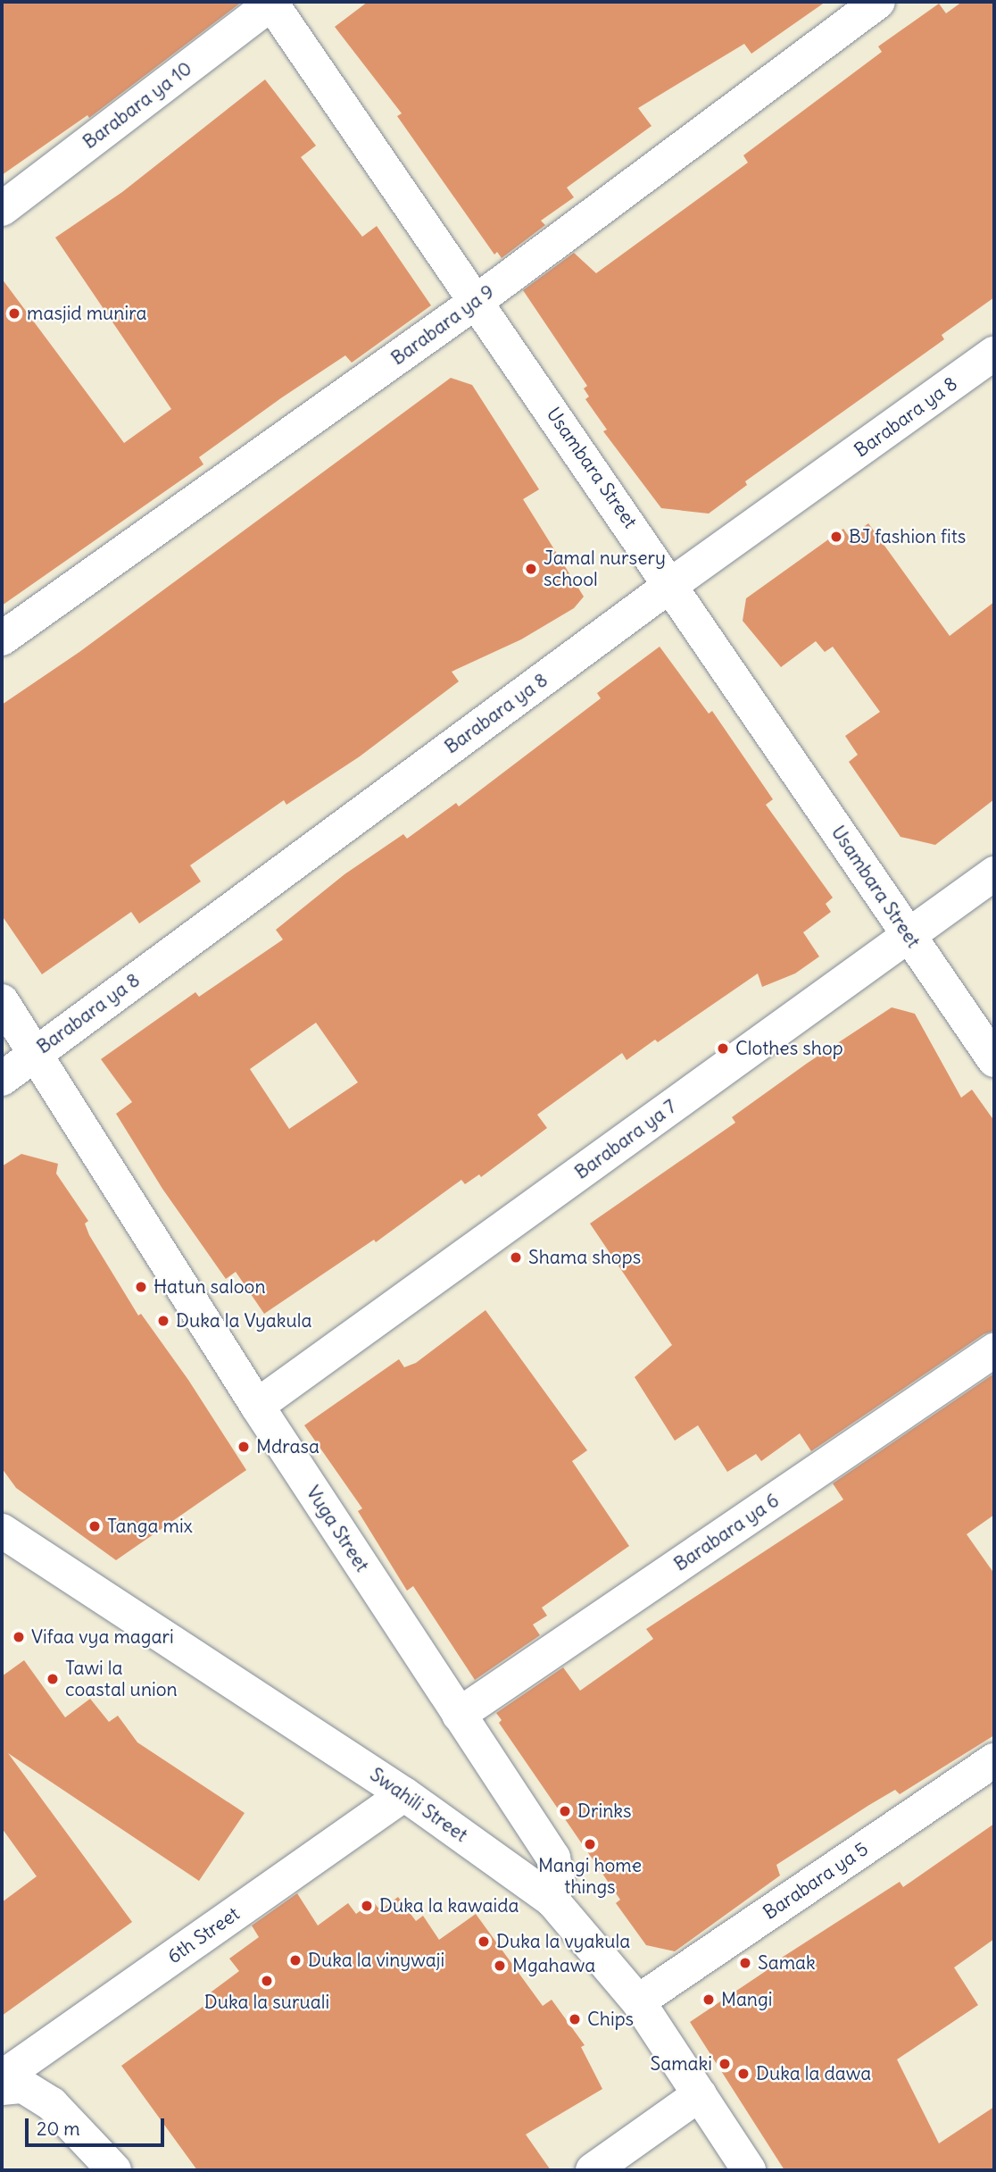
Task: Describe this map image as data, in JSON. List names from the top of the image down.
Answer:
{
  "streets": {
    "street": [
      "Barabara ya 10",
      "Barabara ya 9",
      "Barabara ya 8",
      "Usambara Street",
      "Barabara ya 7",
      "Vuga Street",
      "Barabara ya 6",
      "Swahili Street",
      "Barabara ya 5",
      "6th Street"
    ]
  },
  "crossings": [
    ["Barabara ya 10", "Usambara Street"],
    ["Barabara ya 9", "Usambara Street"],
    ["Barabara ya 8", "Usambara Street"],
    ["Barabara ya 8", "Vuga Street"],
    ["Usambara Street", "Barabara ya 7"],
    ["Barabara ya 7", "Vuga Street"],
    ["Vuga Street", "Barabara ya 6"],
    ["Vuga Street", "Swahili Street"],
    ["Swahili Street", "Barabara ya 5"],
    ["Swahili Street", "6th Street"]
  ],
  "places": [
    "masjid munira",
    "BJ fashion fits",
    "Jamal nursery school",
    "Clothes shop",
    "Shama shops",
    "Hatun saloon",
    "Duka la Vyakula",
    "Mdrasa",
    "Tanga mix",
    "Vifaa vya magari",
    "Tawi la coastal union",
    "Drinks",
    "Mangi home things",
    "Duka la kawaida",
    "Duka la vyakula",
    "Duka la vinywaji",
    "Samak",
    "Mgahawa",
    "Duka la suruali",
    "Mangi",
    "Chips",
    "Samaki",
    "Duka la dawa"
  ],
  "scale_bar": "20 m"
}
